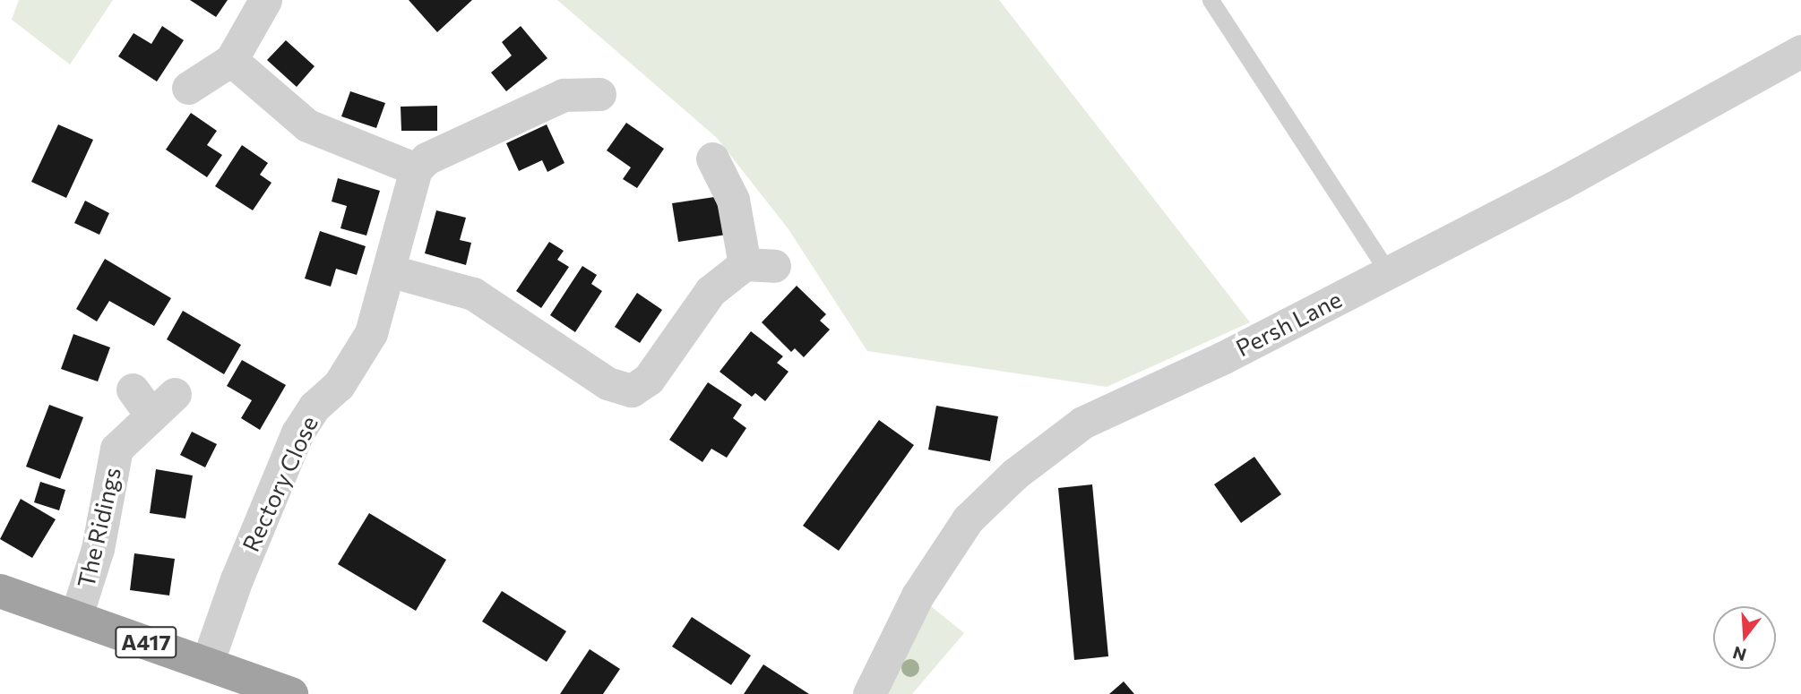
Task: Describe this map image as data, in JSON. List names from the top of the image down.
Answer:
{
  "streets": {
    "highway": ["A417"],
    "street": ["Persh Lane", "Rectory Close", "The Ridings"]
  },
  "crossings": [
    ["Rectory Close", "A417"],
    ["The Ridings", "A417"]
  ],
  "north": "bottom"
}
